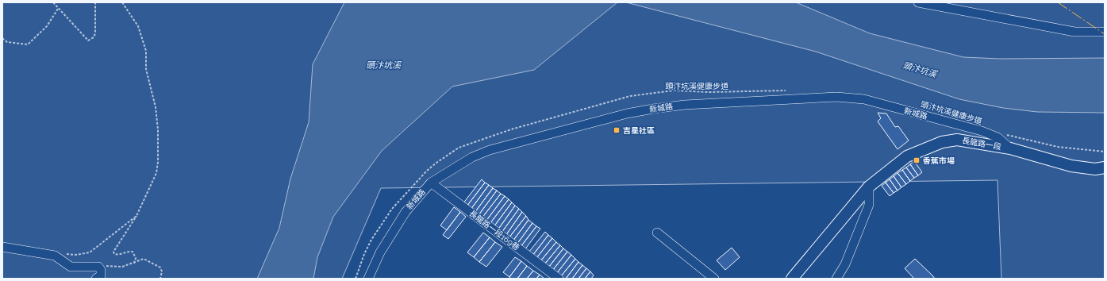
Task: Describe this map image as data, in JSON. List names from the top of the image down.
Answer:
{
  "streets": {
    "main road": ["長龍路一段"],
    "street": ["新城路", "長龍路一段169巷"],
    "path": ["頭汴坑溪健康步道"]
  },
  "crossings": [
    ["新城路", "長龍路一段"],
    ["新城路", "長龍路一段169巷"]
  ],
  "water": ["頭汴坑溪"],
  "places": {
    "transit": ["吉星社區", "香蕉市場"]
  }
}
